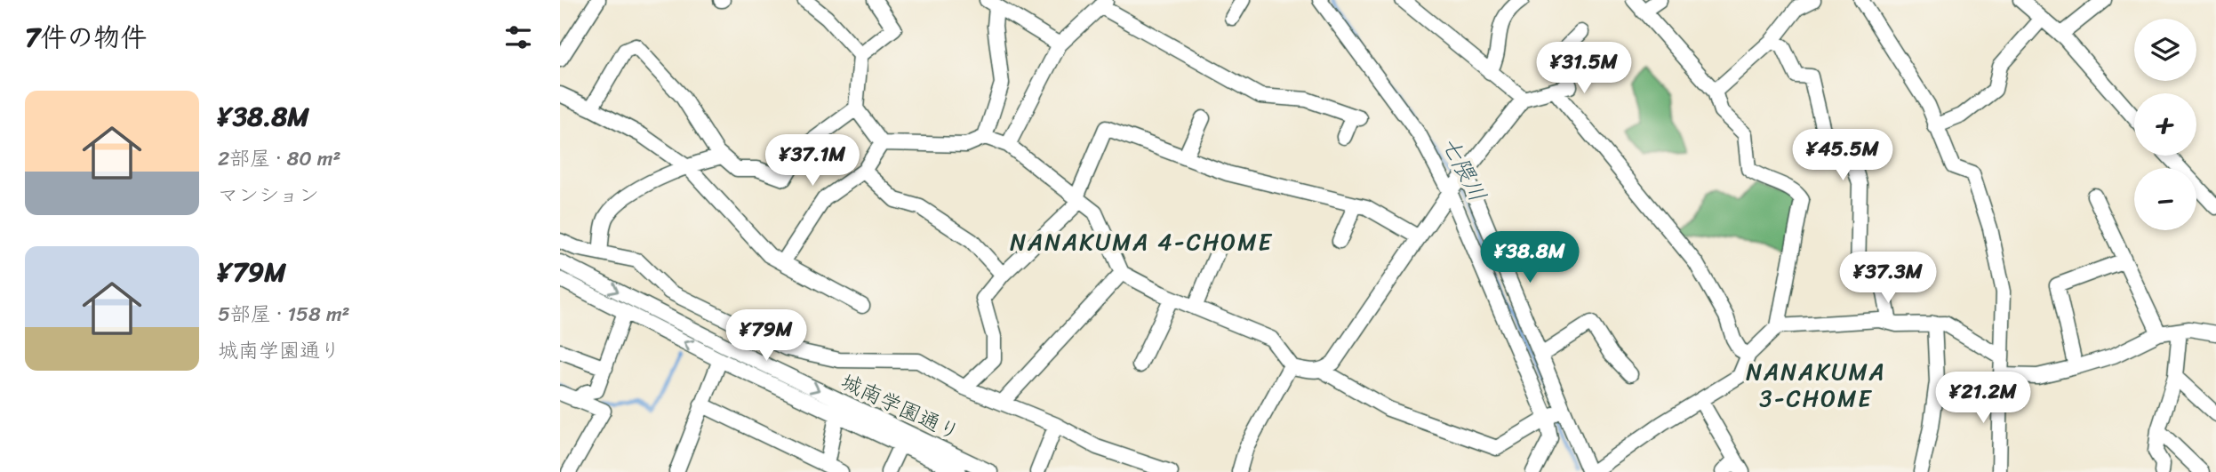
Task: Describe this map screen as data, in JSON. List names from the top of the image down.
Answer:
{
  "streets": {
    "street": ["城南学園通り"]
  },
  "districts": ["NANAKUMA 4-CHOME", "NANAKUMA 3-CHOME"],
  "water": ["七隈川"],
  "page": {
    "heading": "7件の物件",
    "map_buttons": ["+", "−"],
    "price": [
      "¥31.5M",
      "¥45.5M",
      "¥37.1M",
      "¥38.8M",
      "¥37.3M",
      "¥79M",
      "¥21.2M"
    ],
    "list": [
      {
        "name": "¥38.8M",
        "note": "2部屋 · 80 m² · マンション"
      },
      {
        "name": "¥79M",
        "note": "5部屋 · 158 m² · 城南学園通り"
      }
    ]
  }
}
